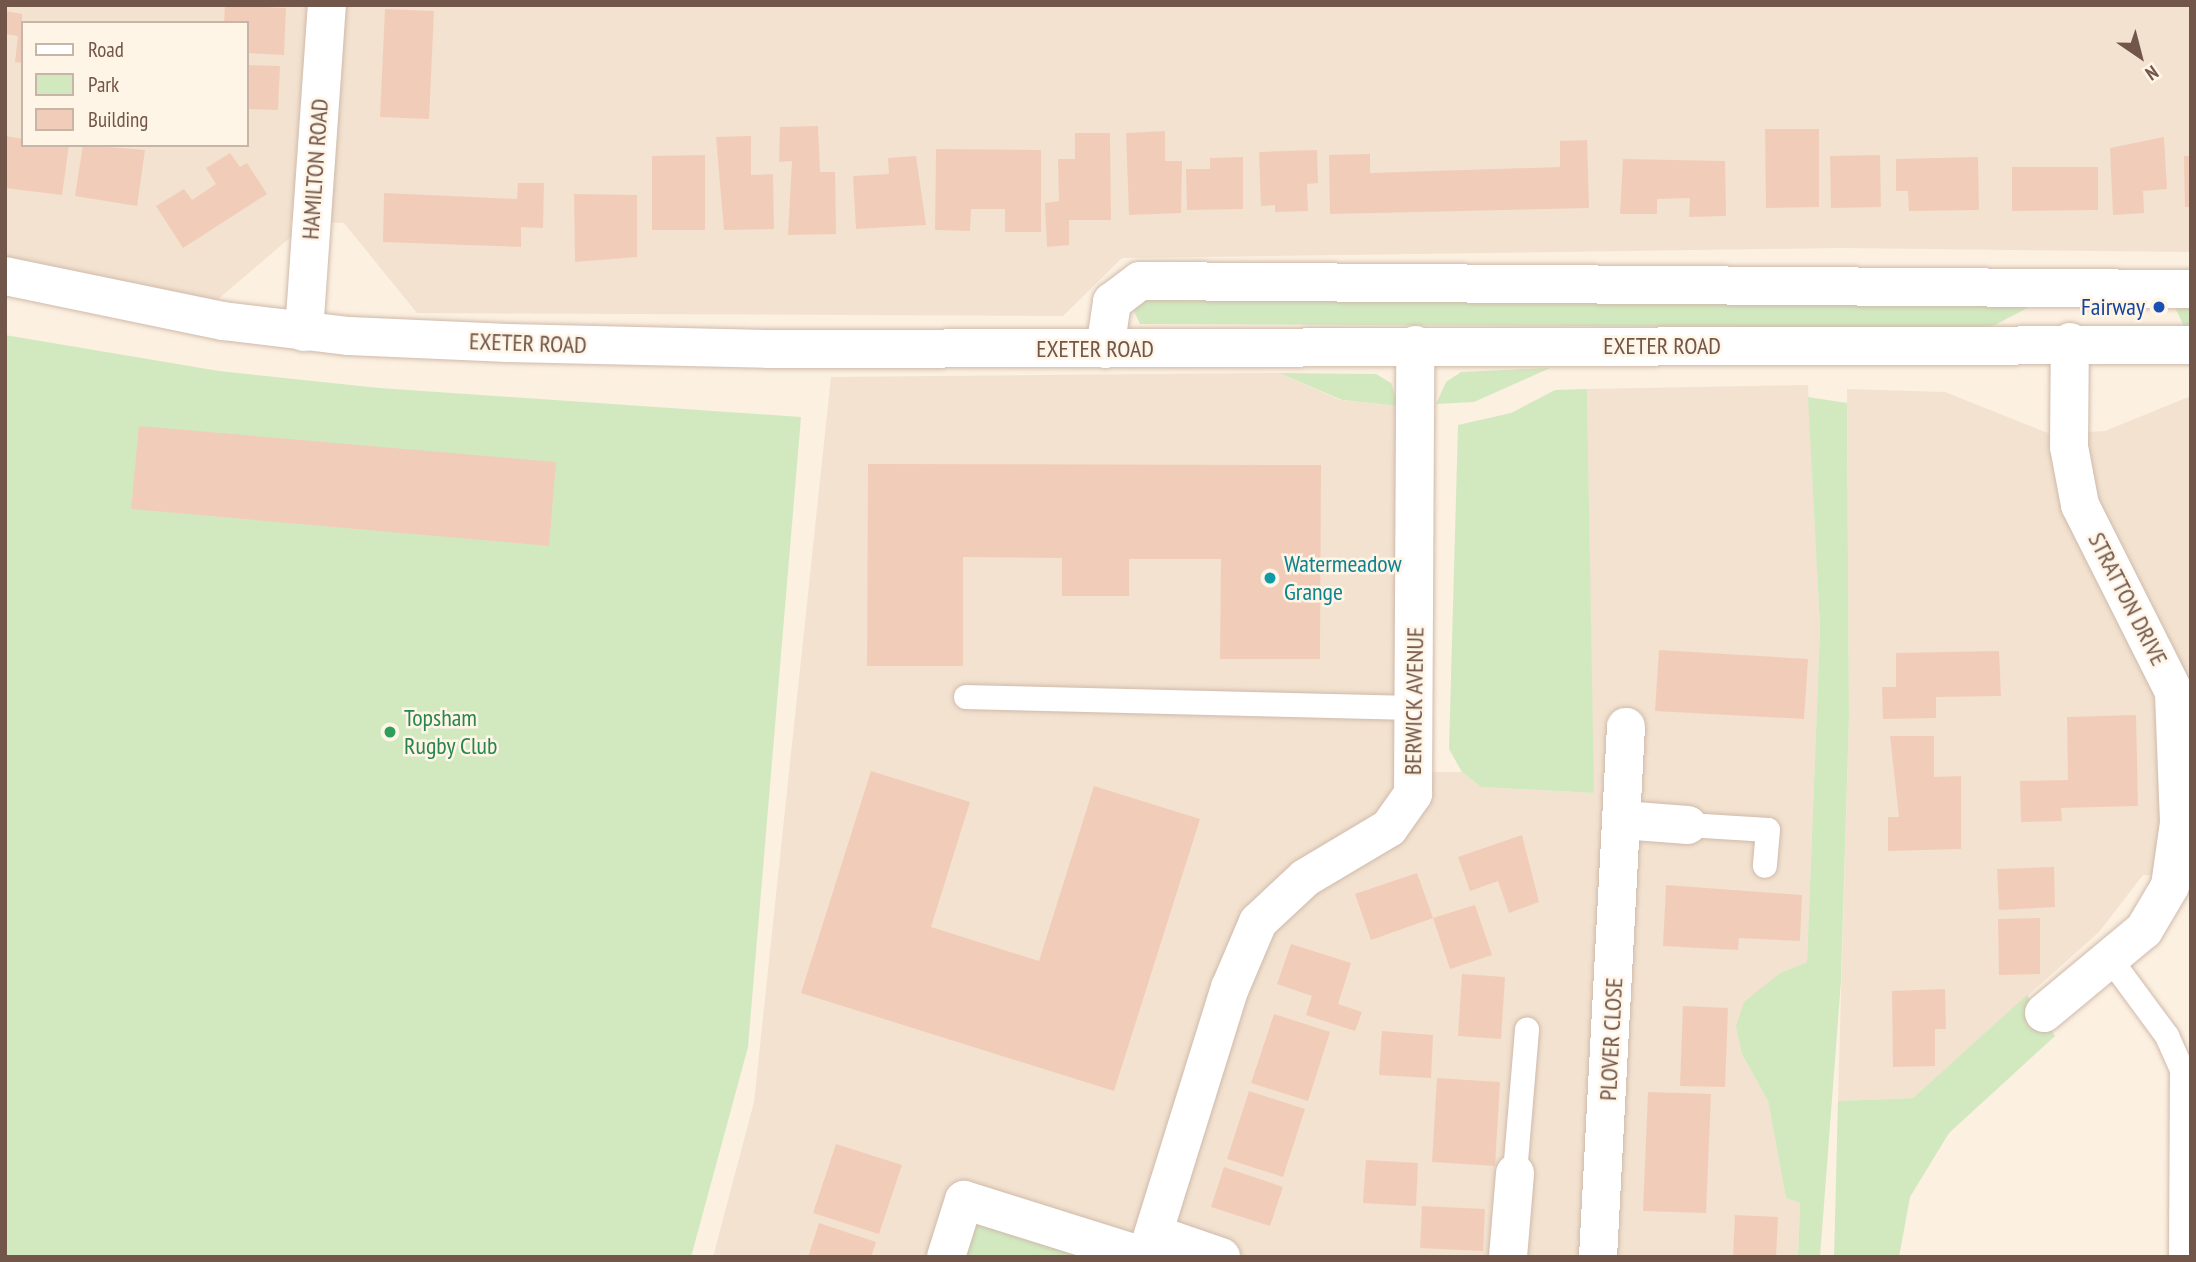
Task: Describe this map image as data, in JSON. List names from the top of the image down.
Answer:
{
  "streets": {
    "street": [
      "HAMILTON ROAD",
      "EXETER ROAD",
      "STRATTON DRIVE",
      "BERWICK AVENUE",
      "PLOVER CLOSE"
    ]
  },
  "crossings": [
    ["HAMILTON ROAD", "EXETER ROAD"],
    ["EXETER ROAD", "STRATTON DRIVE"],
    ["EXETER ROAD", "BERWICK AVENUE"]
  ],
  "places": ["Fairway", "Watermeadow Grange", "Topsham Rugby Club"],
  "legend": ["Road", "Park", "Building"],
  "north": "bottom right"
}
